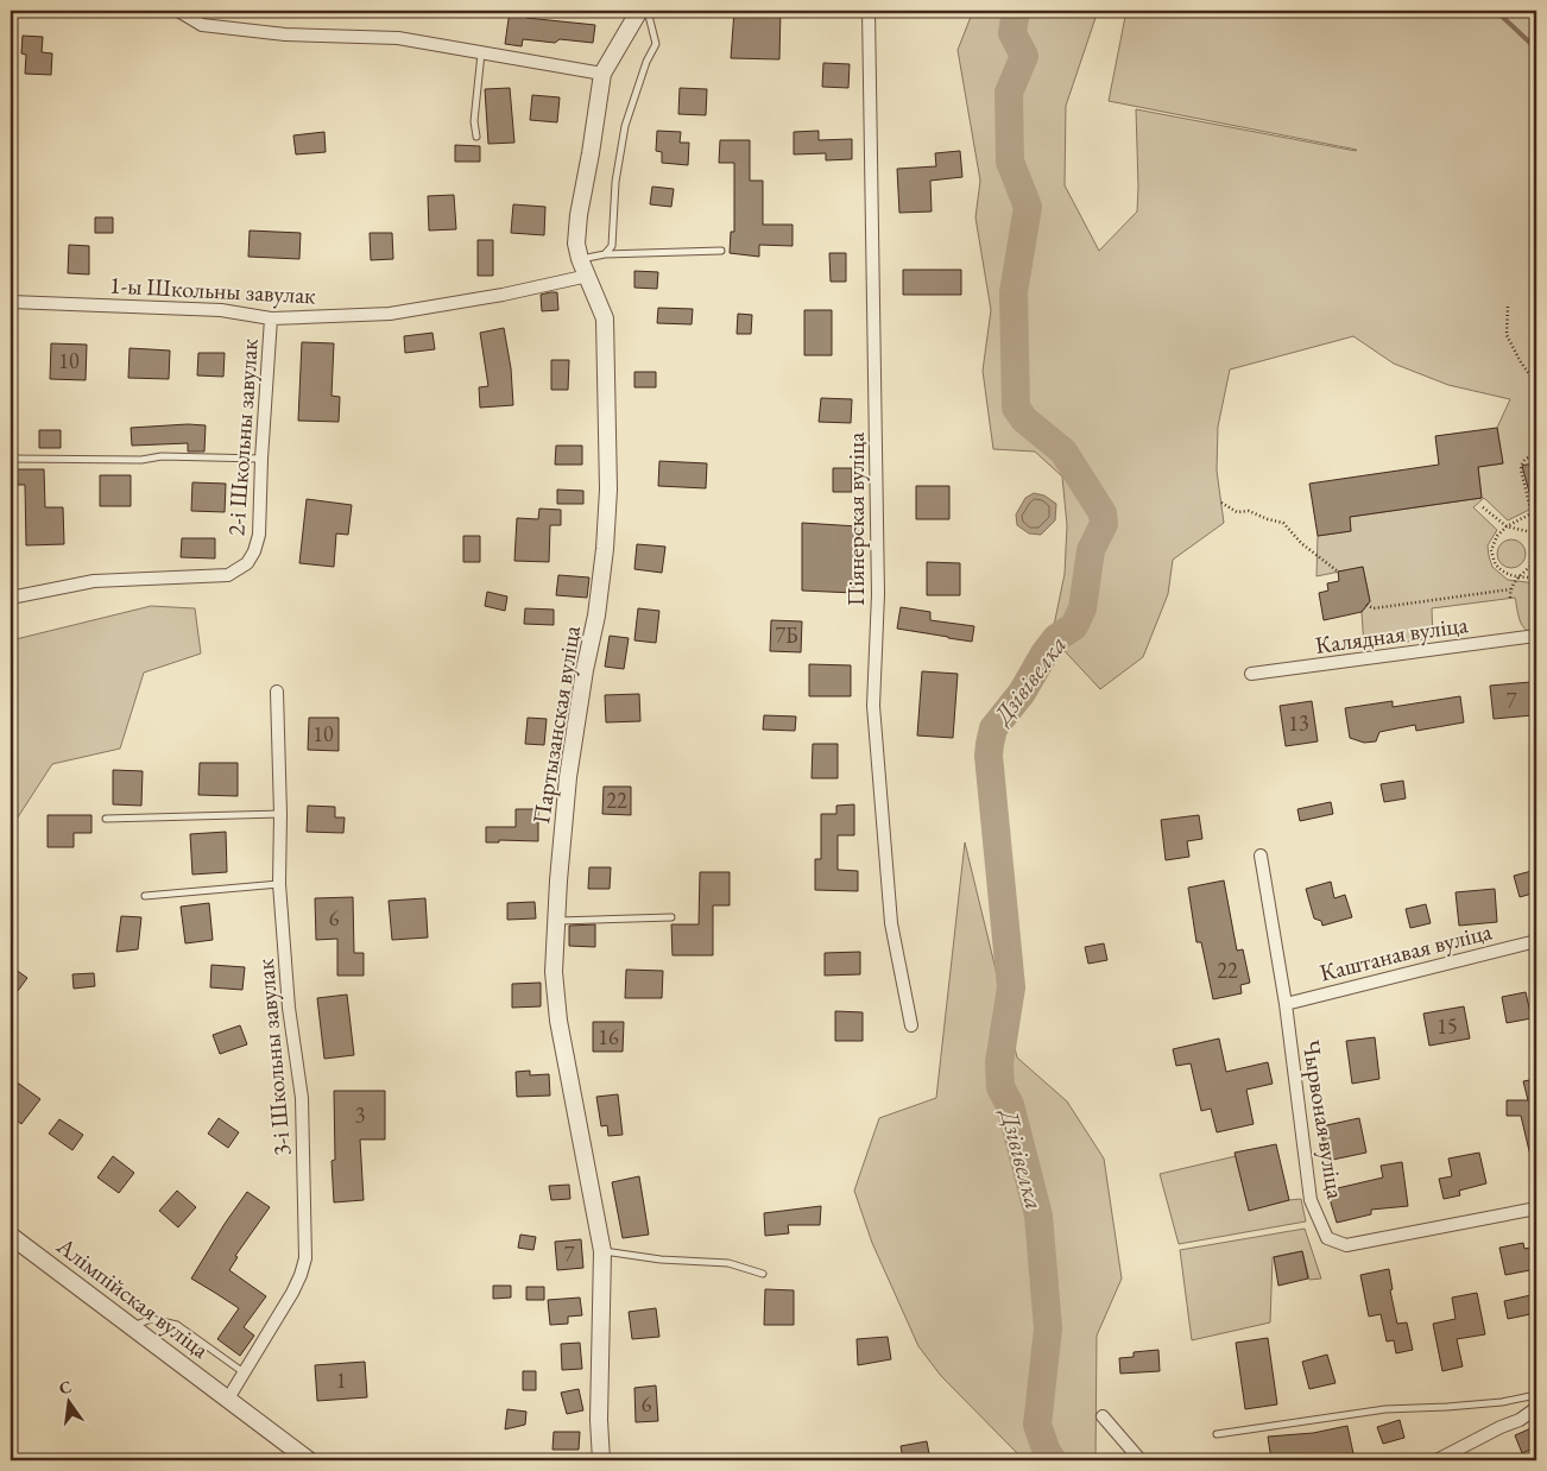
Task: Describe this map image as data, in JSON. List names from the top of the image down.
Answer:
{
  "streets": {
    "street": [
      "1-ы Школьны завулак",
      "2-і Школьны завулак",
      "Піянерская вуліца",
      "Калядная вуліца",
      "Партызанская вуліца",
      "Каштанавая вуліца",
      "3-і Школьны завулак",
      "Чырвоная вуліца",
      "Алімпійская вуліца"
    ]
  },
  "crossings": [
    ["1-ы Школьны завулак", "2-і Школьны завулак"],
    ["1-ы Школьны завулак", "Партызанская вуліца"],
    ["Каштанавая вуліца", "Чырвоная вуліца"],
    ["3-і Школьны завулак", "Алімпійская вуліца"]
  ],
  "water": ["Дзівівелка"],
  "house_numbers": [
    "10",
    "7Б",
    "7",
    "13",
    "10",
    "22",
    "6",
    "22",
    "15",
    "16",
    "3",
    "7",
    "1",
    "6"
  ],
  "north": "top"
}
